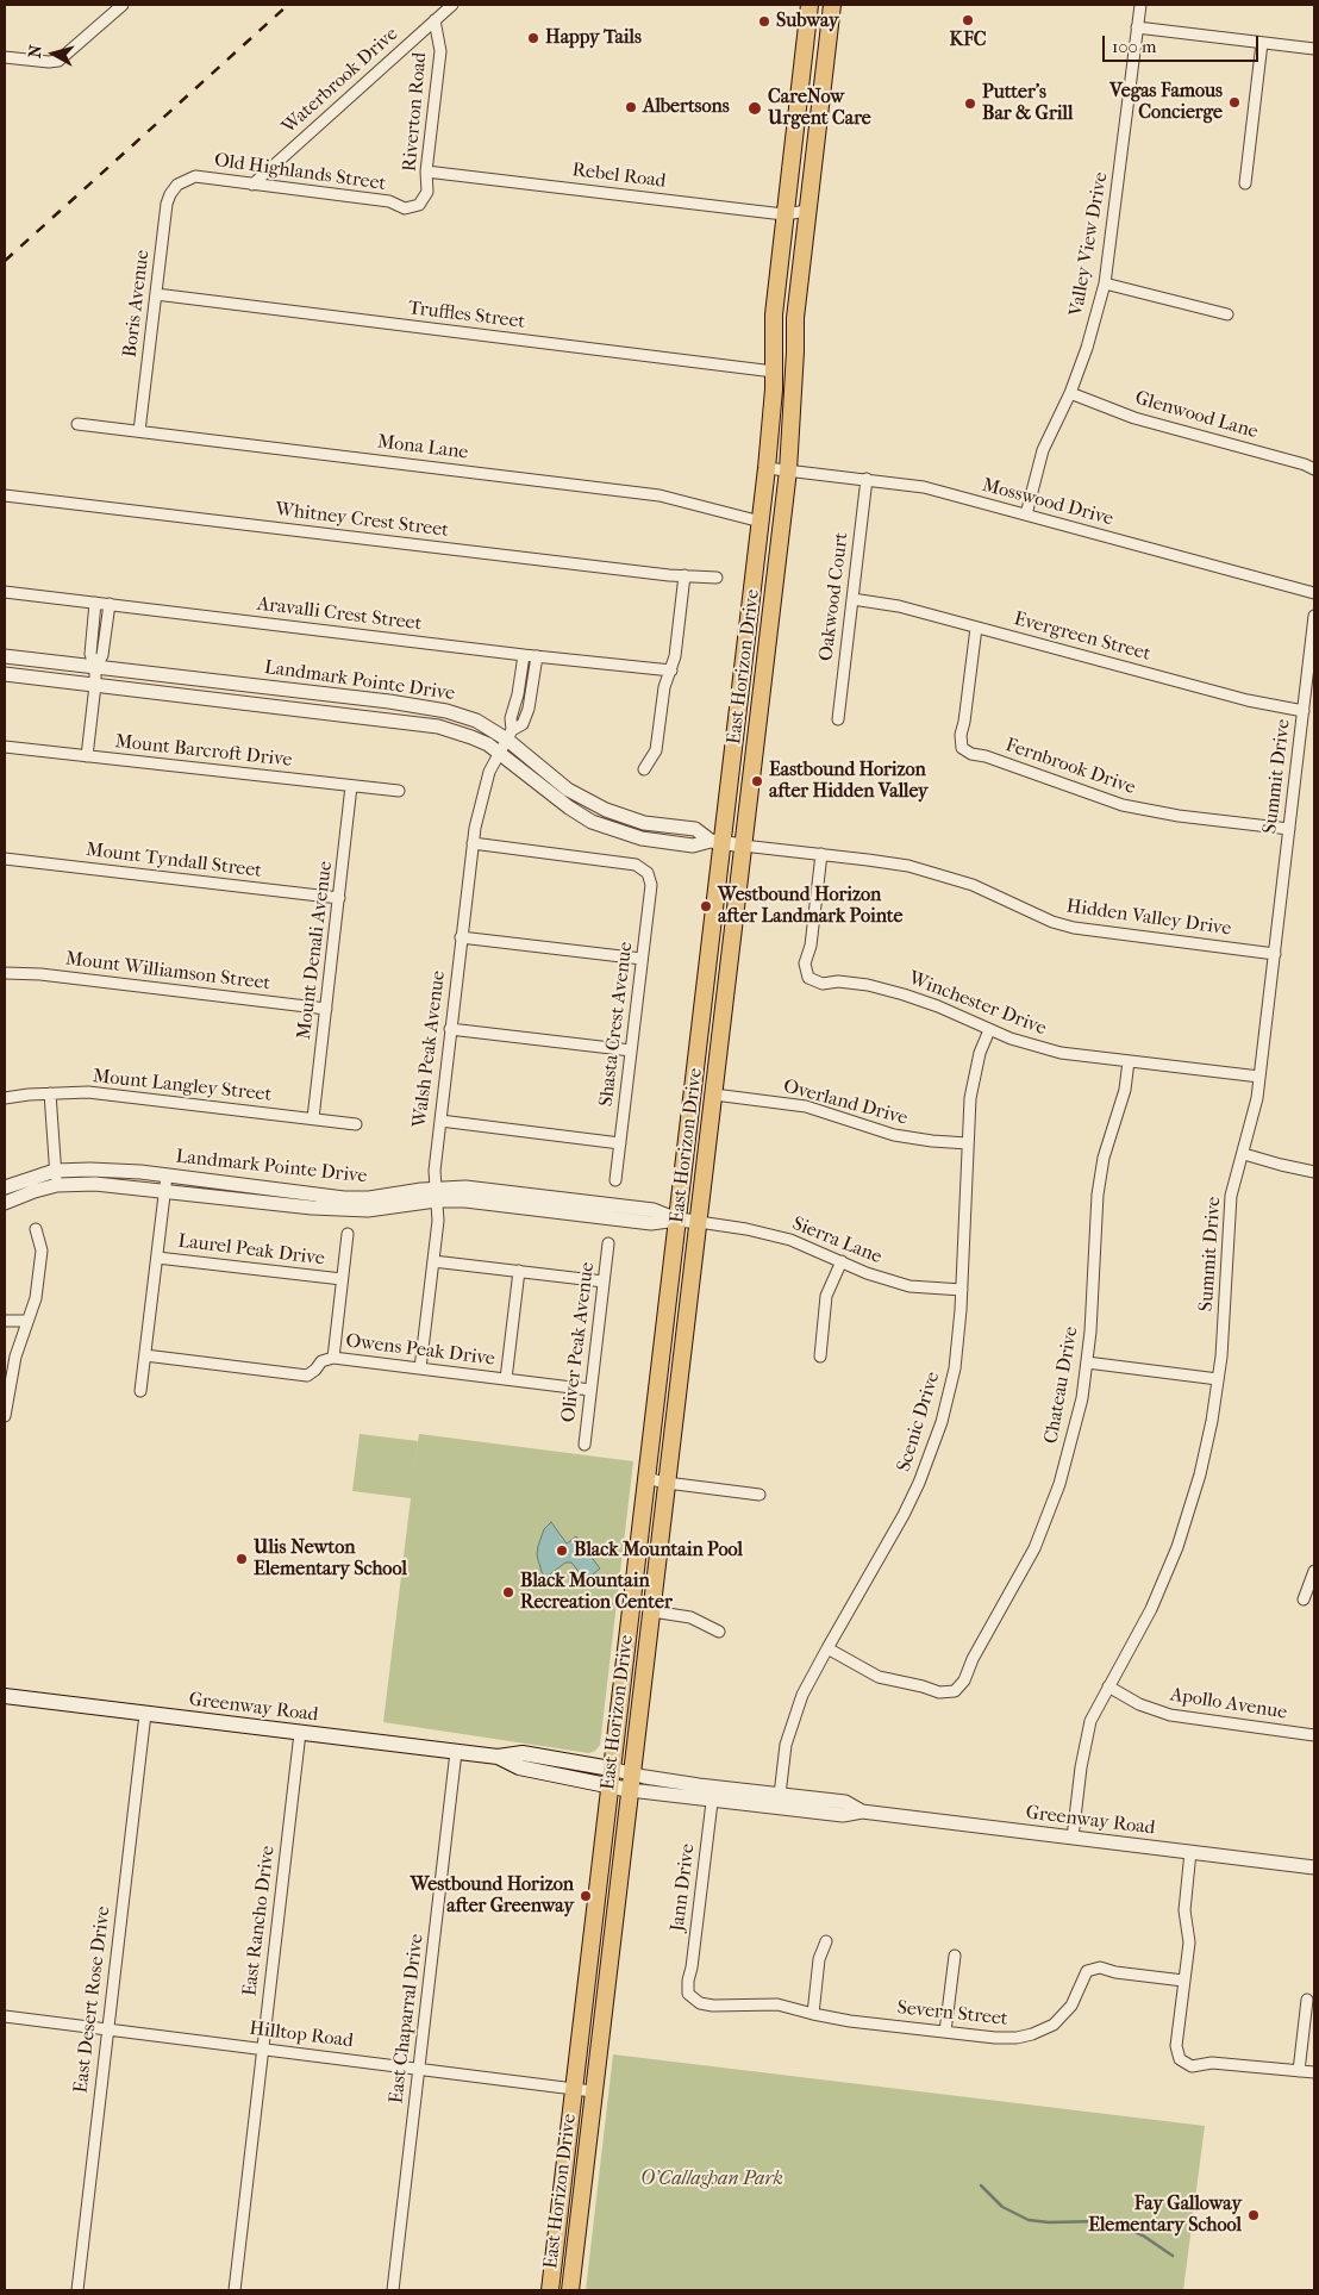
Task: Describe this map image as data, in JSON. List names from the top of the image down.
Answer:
{
  "streets": {
    "main road": ["East Horizon Drive", "Greenway Road"],
    "street": [
      "Waterbrook Drive",
      "Riverton Road",
      "Old Highlands Street",
      "Rebel Road",
      "Valley View Drive",
      "Boris Avenue",
      "Truffles Street",
      "Glenwood Lane",
      "Mona Lane",
      "Mosswood Drive",
      "Whitney Crest Street",
      "Oakwood Court",
      "Aravalli Crest Street",
      "Evergreen Street",
      "Landmark Pointe Drive",
      "Mount Barcroft Drive",
      "Fernbrook Drive",
      "Summit Drive",
      "Mount Tyndall Street",
      "Hidden Valley Drive",
      "Mount Denali Avenue",
      "Mount Williamson Street",
      "Winchester Drive",
      "Shasta Crest Avenue",
      "Walsh Peak Avenue",
      "Mount Langley Street",
      "Overland Drive",
      "Sierra Lane",
      "Laurel Peak Drive",
      "Oliver Peak Avenue",
      "Owens Peak Drive",
      "Chateau Drive",
      "Scenic Drive",
      "Apollo Avenue",
      "Jann Drive",
      "East Rancho Drive",
      "East Desert Rose Drive",
      "Severn Street",
      "East Chaparral Drive",
      "Hilltop Road"
    ]
  },
  "crossings": [
    ["Waterbrook Drive", "Riverton Road"],
    ["Waterbrook Drive", "Old Highlands Street"],
    ["Riverton Road", "Old Highlands Street"],
    ["Riverton Road", "Rebel Road"],
    ["Old Highlands Street", "Boris Avenue"],
    ["Rebel Road", "East Horizon Drive"],
    ["Valley View Drive", "Glenwood Lane"],
    ["Valley View Drive", "Mosswood Drive"],
    ["Boris Avenue", "Truffles Street"],
    ["Boris Avenue", "Mona Lane"],
    ["Truffles Street", "East Horizon Drive"],
    ["Mona Lane", "East Horizon Drive"],
    ["Mosswood Drive", "Oakwood Court"],
    ["Mosswood Drive", "East Horizon Drive"],
    ["Oakwood Court", "Evergreen Street"],
    ["Aravalli Crest Street", "Walsh Peak Avenue"],
    ["Evergreen Street", "Fernbrook Drive"],
    ["Evergreen Street", "Summit Drive"],
    ["East Horizon Drive", "Landmark Pointe Drive"],
    ["East Horizon Drive", "Hidden Valley Drive"],
    ["East Horizon Drive", "Overland Drive"],
    ["East Horizon Drive", "Sierra Lane"],
    ["East Horizon Drive", "Greenway Road"],
    ["East Horizon Drive", "Hilltop Road"],
    ["Landmark Pointe Drive", "Hidden Valley Drive"],
    ["Landmark Pointe Drive", "Walsh Peak Avenue"],
    ["Landmark Pointe Drive", "Sierra Lane"],
    ["Mount Barcroft Drive", "Mount Denali Avenue"],
    ["Fernbrook Drive", "Summit Drive"],
    ["Summit Drive", "Hidden Valley Drive"],
    ["Summit Drive", "Winchester Drive"],
    ["Summit Drive", "Apollo Avenue"],
    ["Summit Drive", "Greenway Road"],
    ["Mount Tyndall Street", "Mount Denali Avenue"],
    ["Hidden Valley Drive", "Winchester Drive"],
    ["Mount Denali Avenue", "Mount Williamson Street"],
    ["Mount Denali Avenue", "Mount Langley Street"],
    ["Winchester Drive", "Chateau Drive"],
    ["Winchester Drive", "Scenic Drive"],
    ["Shasta Crest Avenue", "Walsh Peak Avenue"],
    ["Walsh Peak Avenue", "Owens Peak Drive"],
    ["Overland Drive", "Scenic Drive"],
    ["Sierra Lane", "Scenic Drive"],
    ["Oliver Peak Avenue", "Owens Peak Drive"],
    ["Chateau Drive", "Scenic Drive"],
    ["Scenic Drive", "Greenway Road"],
    ["Greenway Road", "Jann Drive"],
    ["Greenway Road", "East Rancho Drive"],
    ["Greenway Road", "East Desert Rose Drive"],
    ["Greenway Road", "East Chaparral Drive"],
    ["Jann Drive", "Severn Street"],
    ["East Rancho Drive", "Hilltop Road"],
    ["East Desert Rose Drive", "Hilltop Road"],
    ["East Chaparral Drive", "Hilltop Road"]
  ],
  "parks": ["O'Callaghan Park"],
  "places": [
    "KFC",
    "Subway",
    "Happy Tails",
    "Vegas Famous Concierge",
    "Putter's Bar & Grill",
    "Albertsons",
    "CareNow Urgent Care",
    "Eastbound Horizon after Hidden Valley",
    "Westbound Horizon after Landmark Pointe",
    "Black Mountain Pool",
    "Ulis Newton Elementary School",
    "Black Mountain Recreation Center",
    "Westbound Horizon after Greenway",
    "Fay Galloway Elementary School"
  ],
  "scale_bar": "100 m",
  "north": "left"
}
